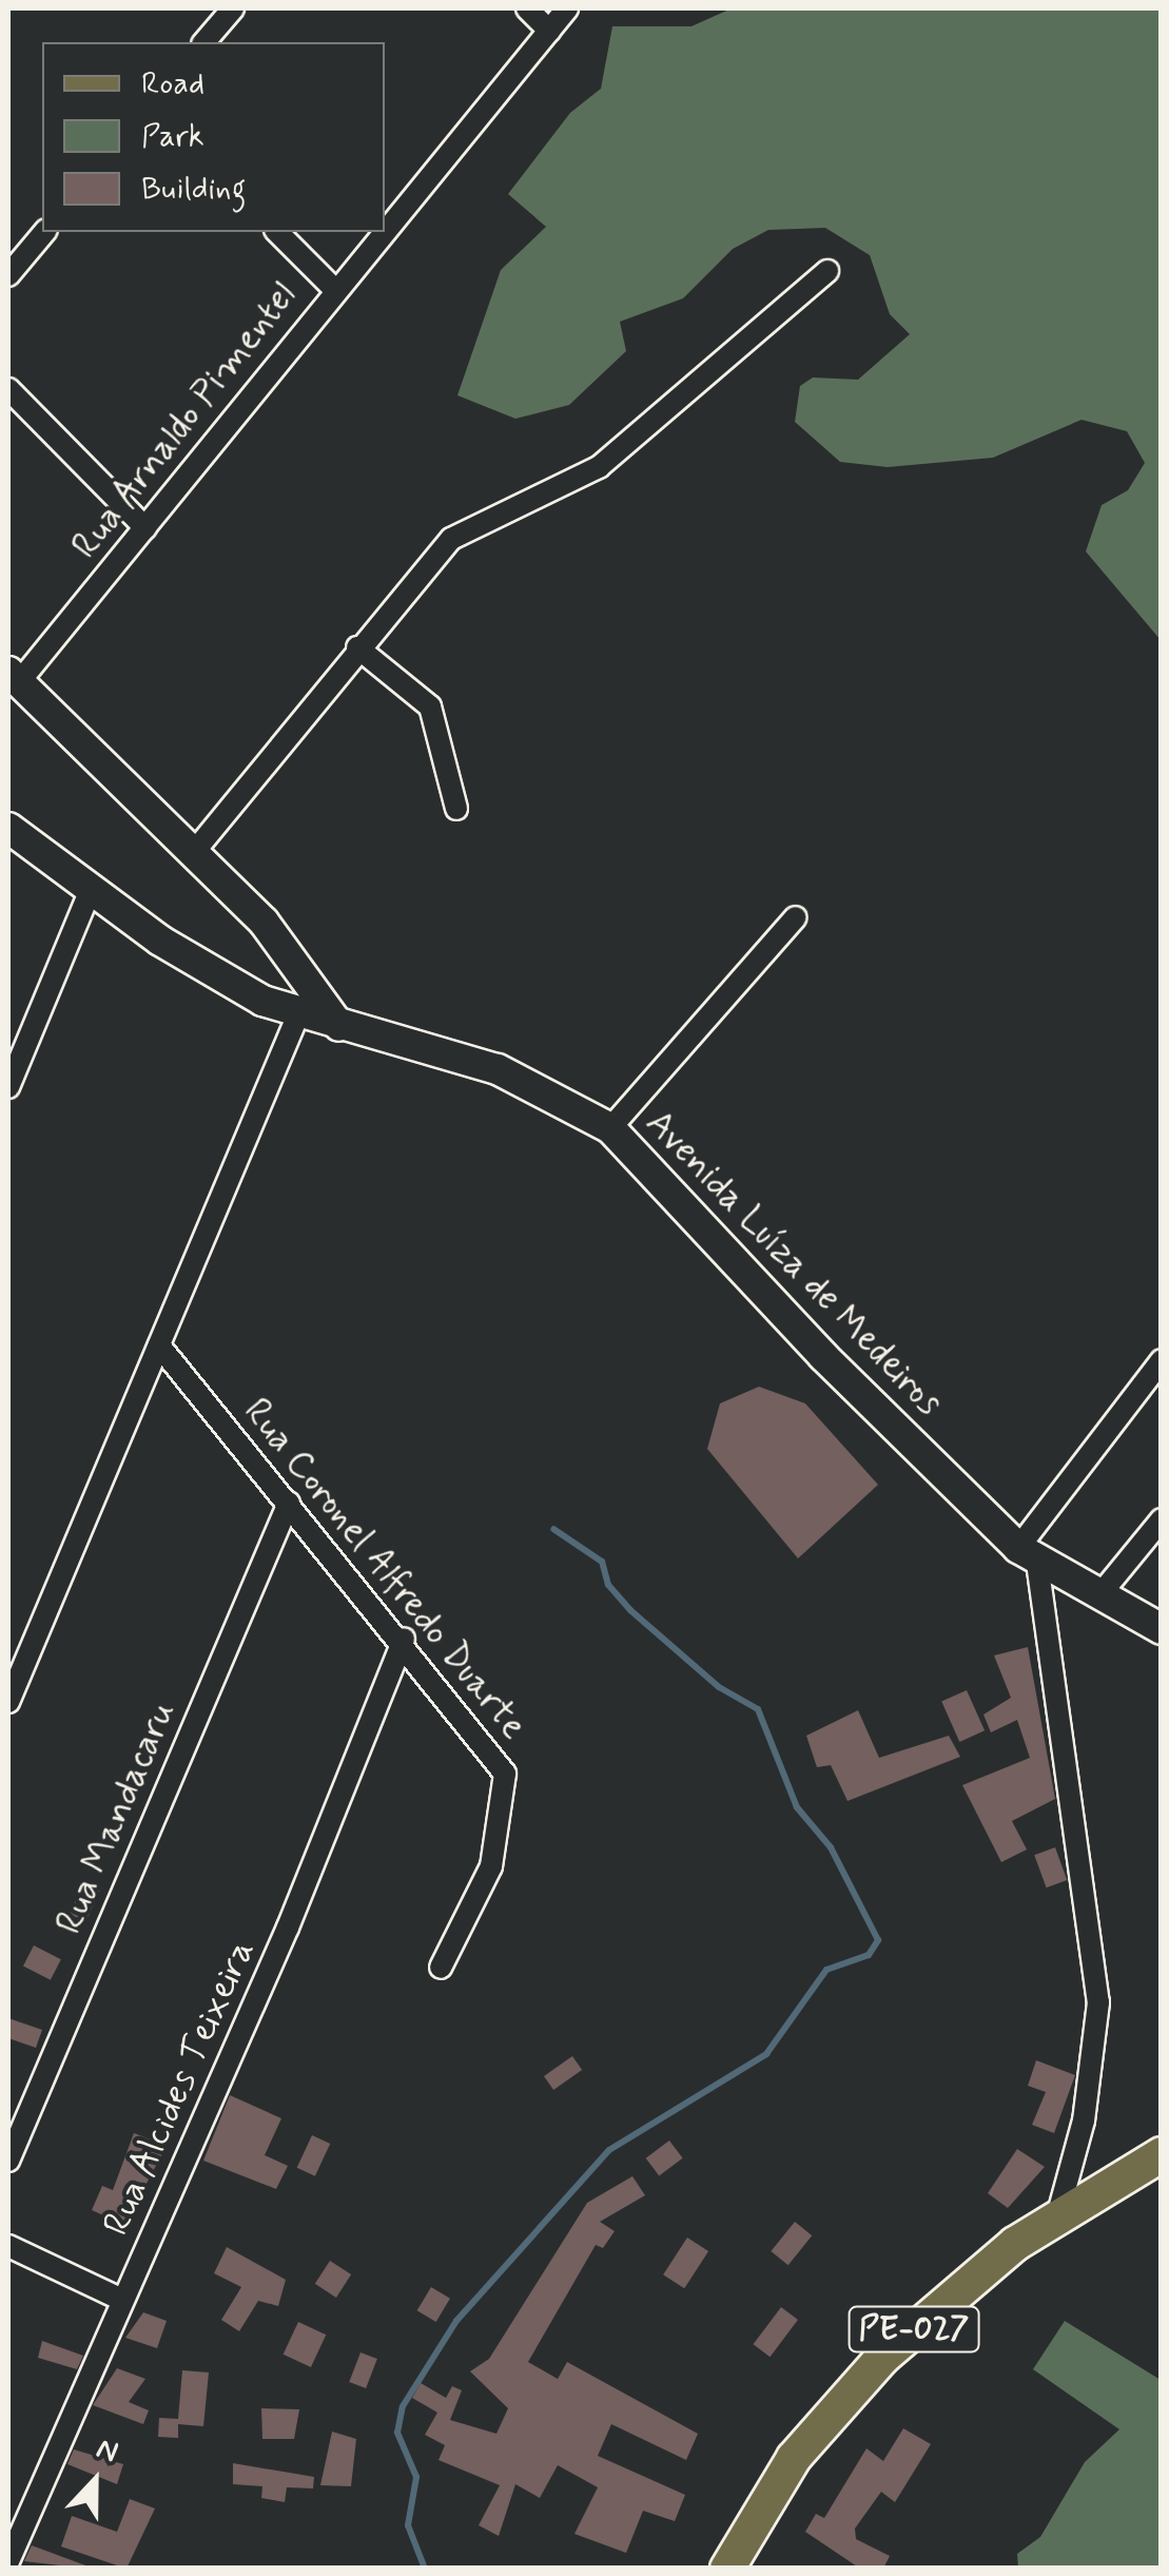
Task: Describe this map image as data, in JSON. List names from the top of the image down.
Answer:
{
  "streets": {
    "main road": ["PE-027"],
    "street": [
      "Rua Arnaldo Pimentel",
      "Avenida Luíza de Medeiros",
      "Rua Coronel Alfredo Duarte",
      "Rua Mandacaru",
      "Rua Alcides Teixeira"
    ]
  },
  "crossings": [
    ["Rua Coronel Alfredo Duarte", "Rua Mandacaru"],
    ["Rua Coronel Alfredo Duarte", "Rua Alcides Teixeira"]
  ],
  "legend": ["Road", "Park", "Building"],
  "north": "top"
}
